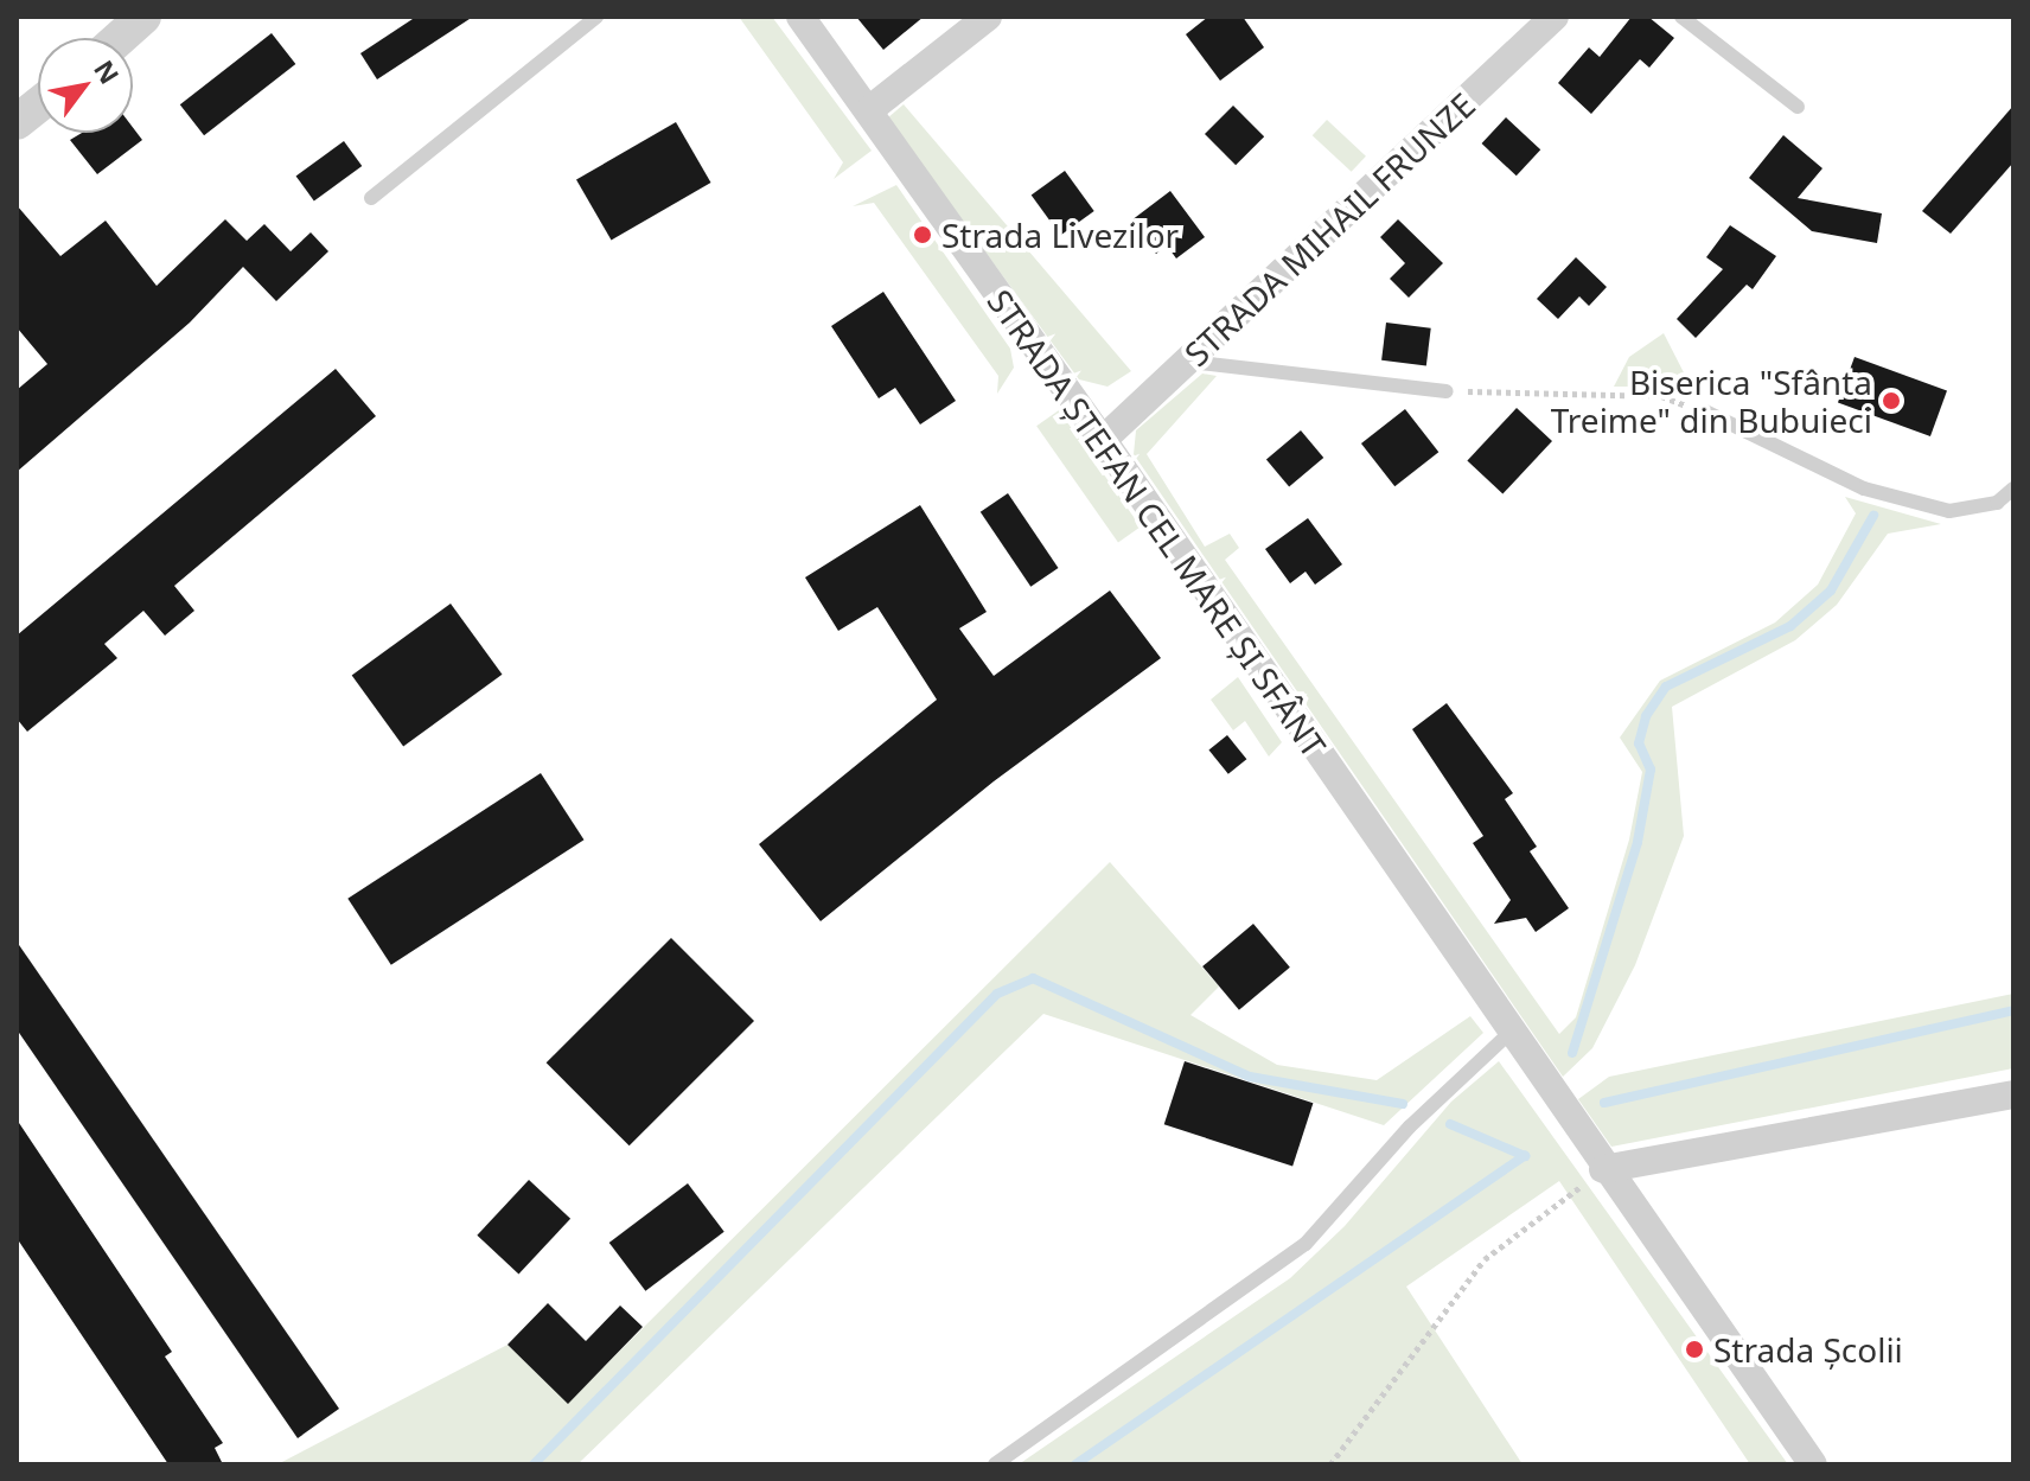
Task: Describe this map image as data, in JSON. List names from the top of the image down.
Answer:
{
  "streets": {
    "street": ["STRADA MIHAIL FRUNZE", "STRADA ȘTEFAN CEL MARE ȘI SFÂNT"]
  },
  "crossings": [
    ["STRADA MIHAIL FRUNZE", "STRADA ȘTEFAN CEL MARE ȘI SFÂNT"]
  ],
  "places": ["Strada Livezilor", "Biserica \"Sfânta Treime\" din Bubuieci", "Strada Școlii"],
  "north": "top right"
}
